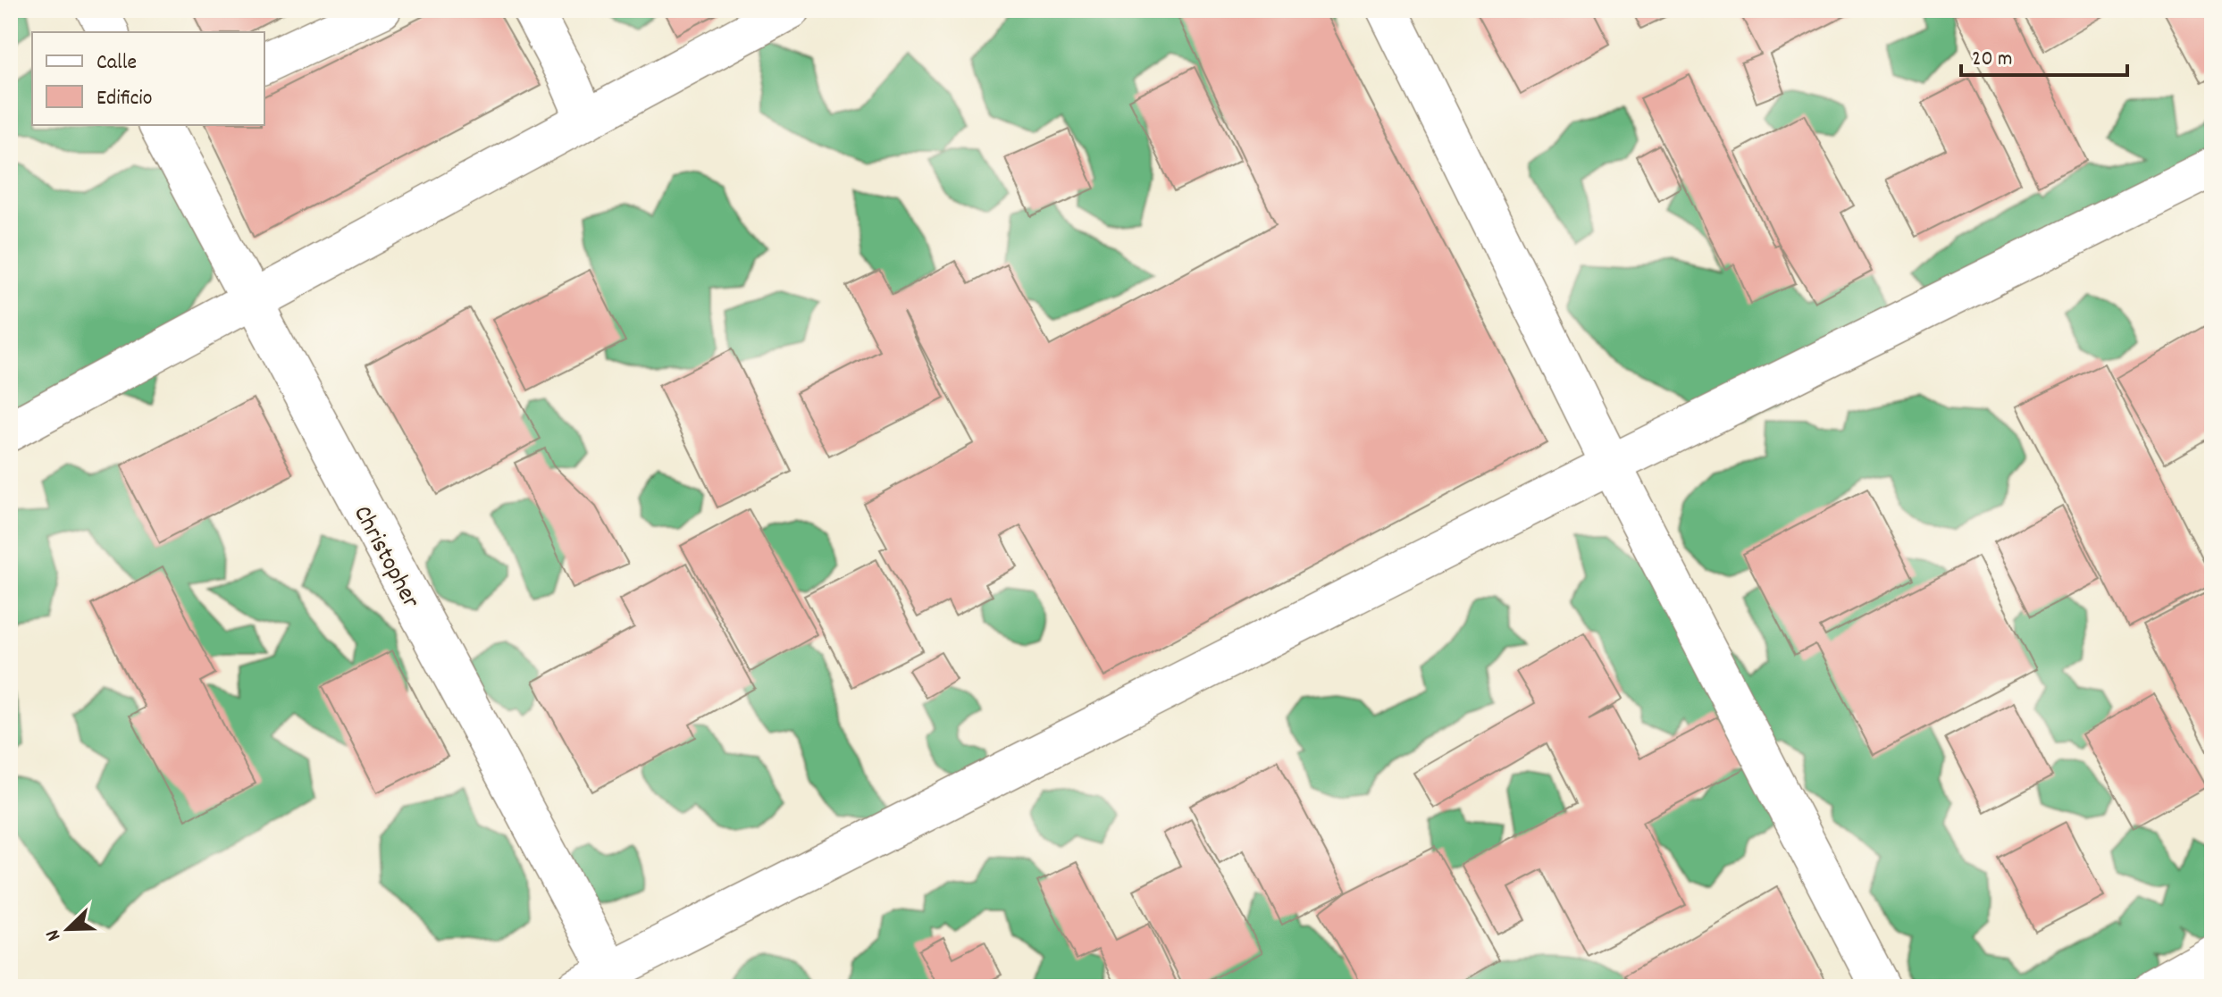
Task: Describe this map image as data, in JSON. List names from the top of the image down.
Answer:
{
  "streets": {
    "street": ["Christopher"]
  },
  "legend": ["Calle", "Edificio"],
  "scale_bar": "20 m",
  "north": "bottom left"
}
